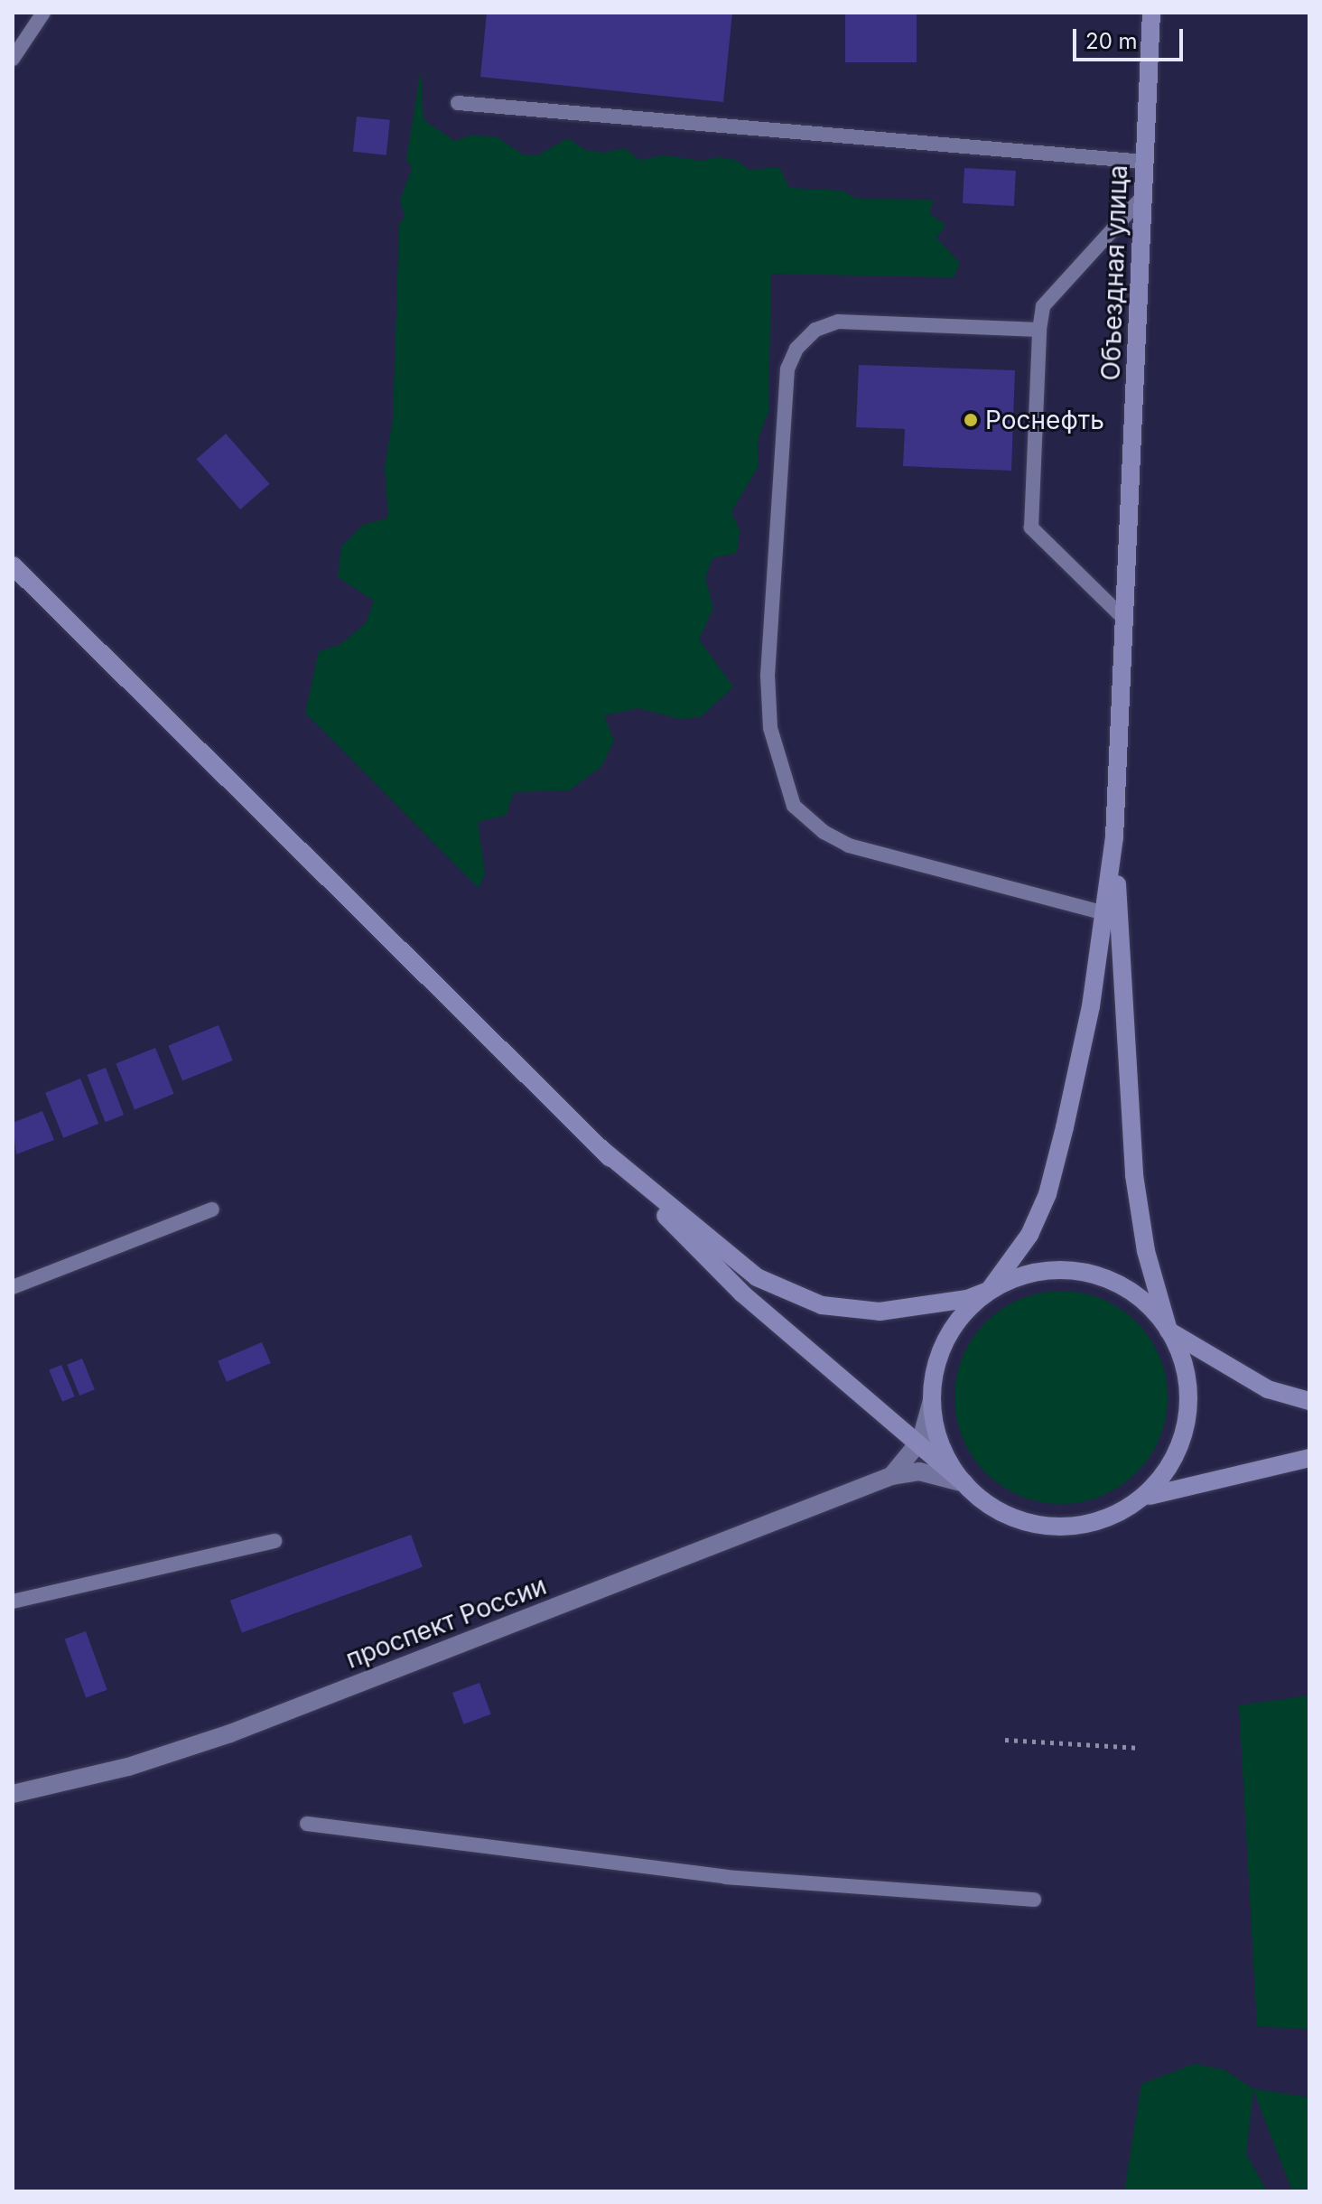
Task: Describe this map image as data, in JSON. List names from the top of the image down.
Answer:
{
  "streets": {
    "street": ["Объездная улица", "проспект России"]
  },
  "places": ["Роснефть"],
  "scale_bar": "20 m"
}
